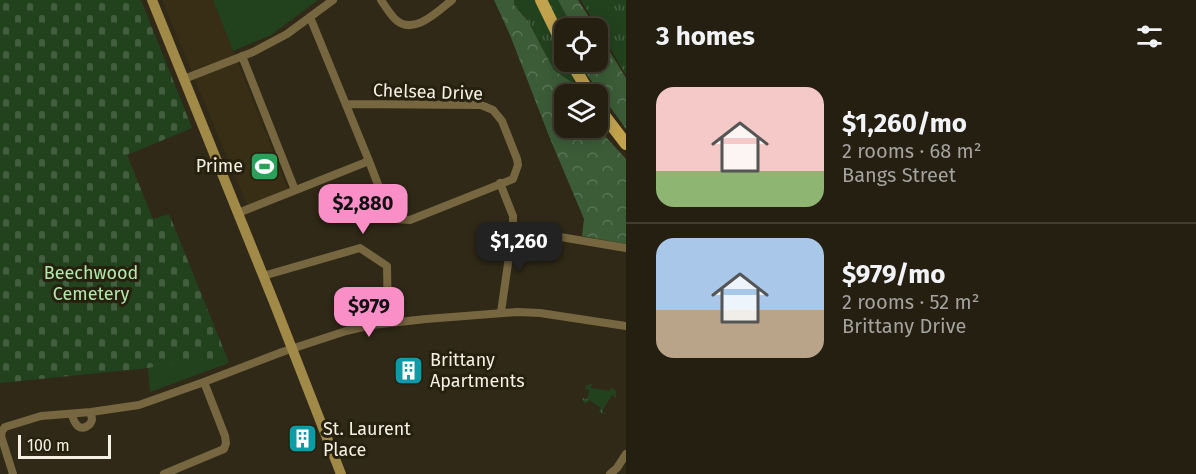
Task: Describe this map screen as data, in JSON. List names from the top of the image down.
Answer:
{
  "streets": {
    "street": ["Chelsea Drive"]
  },
  "parks": ["Beechwood Cemetery"],
  "places": {
    "sports": ["Prime"],
    "building": ["Brittany Apartments", "St. Laurent Place"]
  },
  "scale_bar": "100 m",
  "page": {
    "heading": "3 homes",
    "list": [
      {
        "name": "$1,260/mo",
        "note": "2 rooms · 68 m² · Bangs Street"
      },
      {
        "name": "$979/mo",
        "note": "2 rooms · 52 m² · Brittany Drive"
      }
    ],
    "price": ["$2,880", "$1,260", "$979"],
    "scale": "100 m"
  }
}
